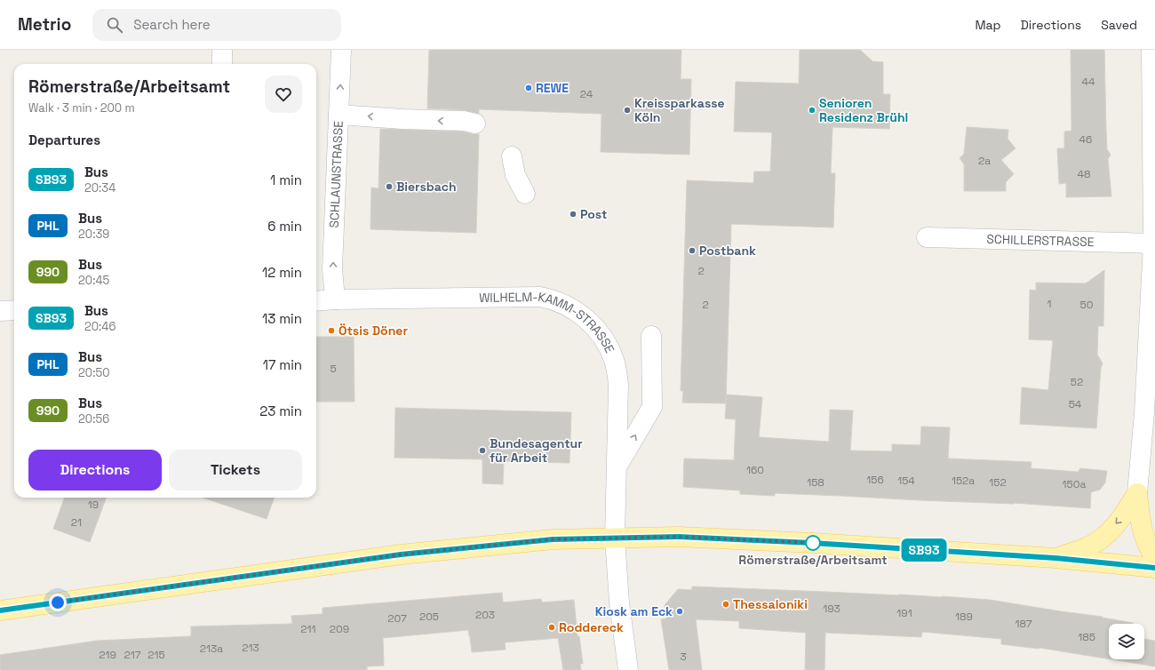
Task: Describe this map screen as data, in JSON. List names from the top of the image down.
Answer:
{
  "streets": {
    "street": ["SCHLAUNSTRASSE", "SCHILLERSTRASSE", "WILHELM-KAMM-STRASSE"]
  },
  "crossings": [
    ["SCHLAUNSTRASSE", "WILHELM-KAMM-STRASSE"]
  ],
  "one_way": ["SCHLAUNSTRASSE"],
  "places": [
    "REWE",
    "Kreissparkasse Köln",
    "Senioren Residenz Brühl",
    "Biersbach",
    "Post",
    "Postbank",
    "Ötsis Döner",
    "Bundesagentur für Arbeit",
    "Römerstraße/Arbeitsamt",
    "Thessaloniki",
    "Kiosk am Eck",
    "Roddereck"
  ],
  "lines": ["bus line SB93"],
  "house_numbers": [
    "44",
    "24",
    "46",
    "2a",
    "48",
    "2",
    "1",
    "2",
    "50",
    "5",
    "52",
    "54",
    "160",
    "156",
    "154",
    "152a",
    "158",
    "152",
    "150a",
    "19",
    "21",
    "193",
    "191",
    "203",
    "205",
    "189",
    "207",
    "187",
    "211",
    "209",
    "185",
    "213",
    "213a",
    "219",
    "217",
    "215",
    "3"
  ],
  "page": {
    "header": "Metrio",
    "search": "Search here",
    "nav": ["Map", "Directions", "Saved"],
    "on_map": "SB93",
    "heading": [
      ["Römerstraße/Arbeitsamt", "Walk · 3 min · 200 m"],
      "Departures"
    ],
    "list": [
      {
        "mark": "SB93",
        "name": "Bus",
        "note": "20:34",
        "value": "1 min"
      },
      {
        "mark": "PHL",
        "name": "Bus",
        "note": "20:39",
        "value": "6 min"
      },
      {
        "mark": "990",
        "name": "Bus",
        "note": "20:45",
        "value": "12 min"
      },
      {
        "mark": "SB93",
        "name": "Bus",
        "note": "20:46",
        "value": "13 min"
      },
      {
        "mark": "PHL",
        "name": "Bus",
        "note": "20:50",
        "value": "17 min"
      },
      {
        "mark": "990",
        "name": "Bus",
        "note": "20:56",
        "value": "23 min"
      }
    ],
    "buttons": ["Directions", "Tickets"]
  }
}
